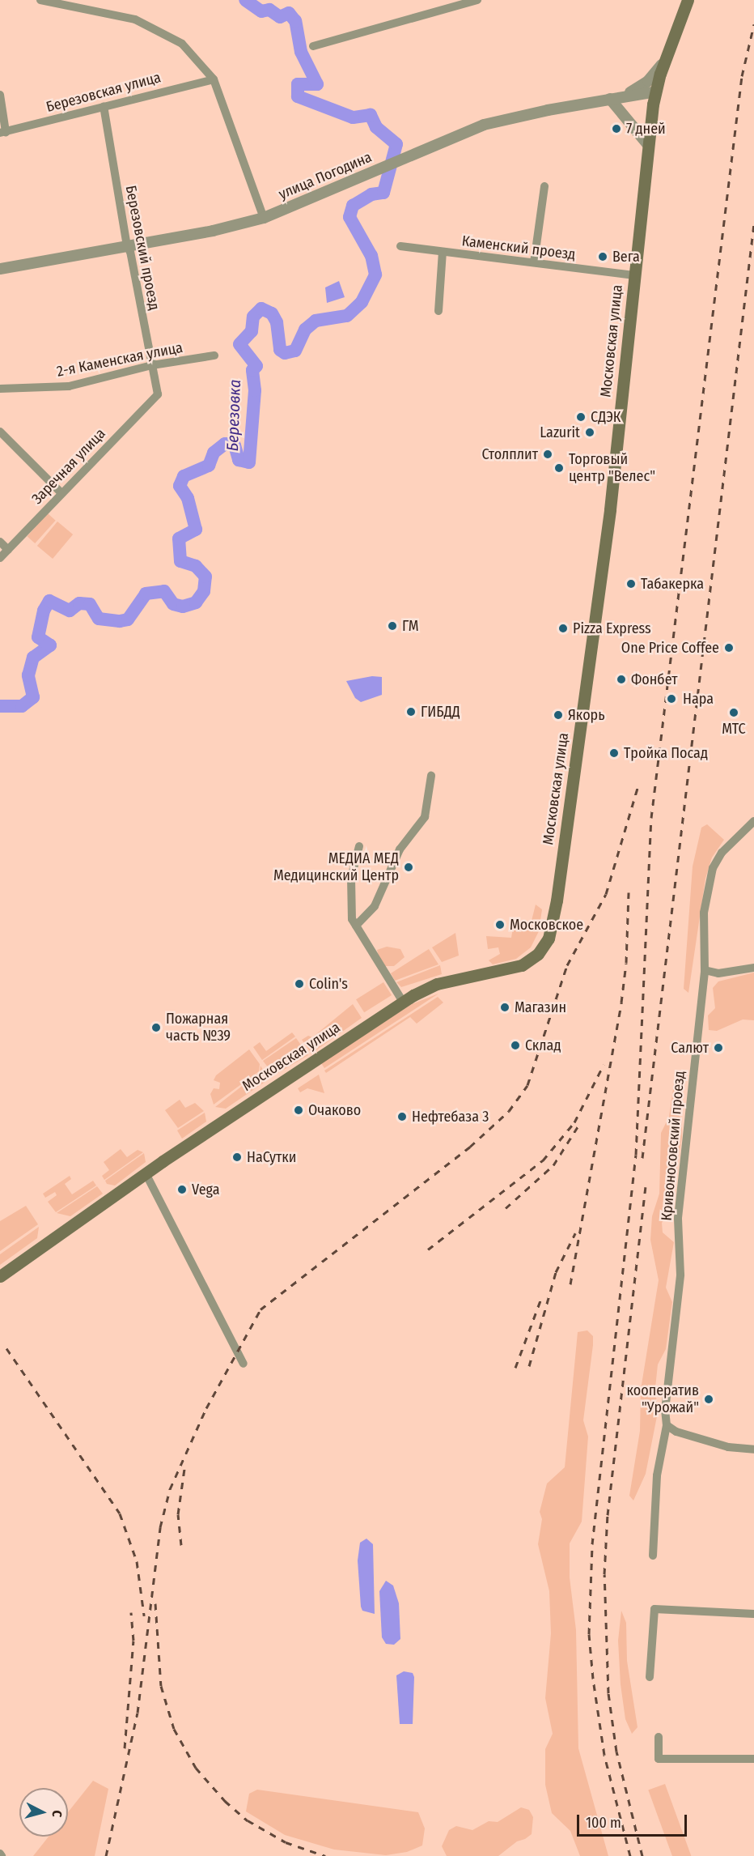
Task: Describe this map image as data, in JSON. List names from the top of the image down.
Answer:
{
  "streets": {
    "main road": ["Московская улица"],
    "street": [
      "Березовская улица",
      "улица Погодина",
      "Березовский проезд",
      "Каменский проезд",
      "2-я Каменская улица",
      "Заречная улица",
      "Кривоносовский проезд"
    ]
  },
  "crossings": [
    ["Березовская улица", "Березовский проезд"],
    ["улица Погодина", "Березовский проезд"],
    ["улица Погодина", "Московская улица"],
    ["Березовский проезд", "2-я Каменская улица"],
    ["Березовский проезд", "Заречная улица"],
    ["Каменский проезд", "Московская улица"]
  ],
  "water": ["Березовка"],
  "places": [
    "7 дней",
    "Вега",
    "СДЭК",
    "Lazurit",
    "Столплит",
    "Торговый центр \"Велес\"",
    "Табакерка",
    "ГМ",
    "Pizza Express",
    "One Price Coffee",
    "Фонбет",
    "Нара",
    "ГИБДД",
    "МТС",
    "Якорь",
    "Тройка Посад",
    "МЕДИА МЕД Медицинский Центр",
    "Московское",
    "Colin's",
    "Магазин",
    "Пожарная часть №39",
    "Склад",
    "Салют",
    "Очаково",
    "Нефтебаза 3",
    "НаСутки",
    "Vega",
    "кооператив \"Урожай\""
  ],
  "scale_bar": "100 m",
  "north": "right"
}
